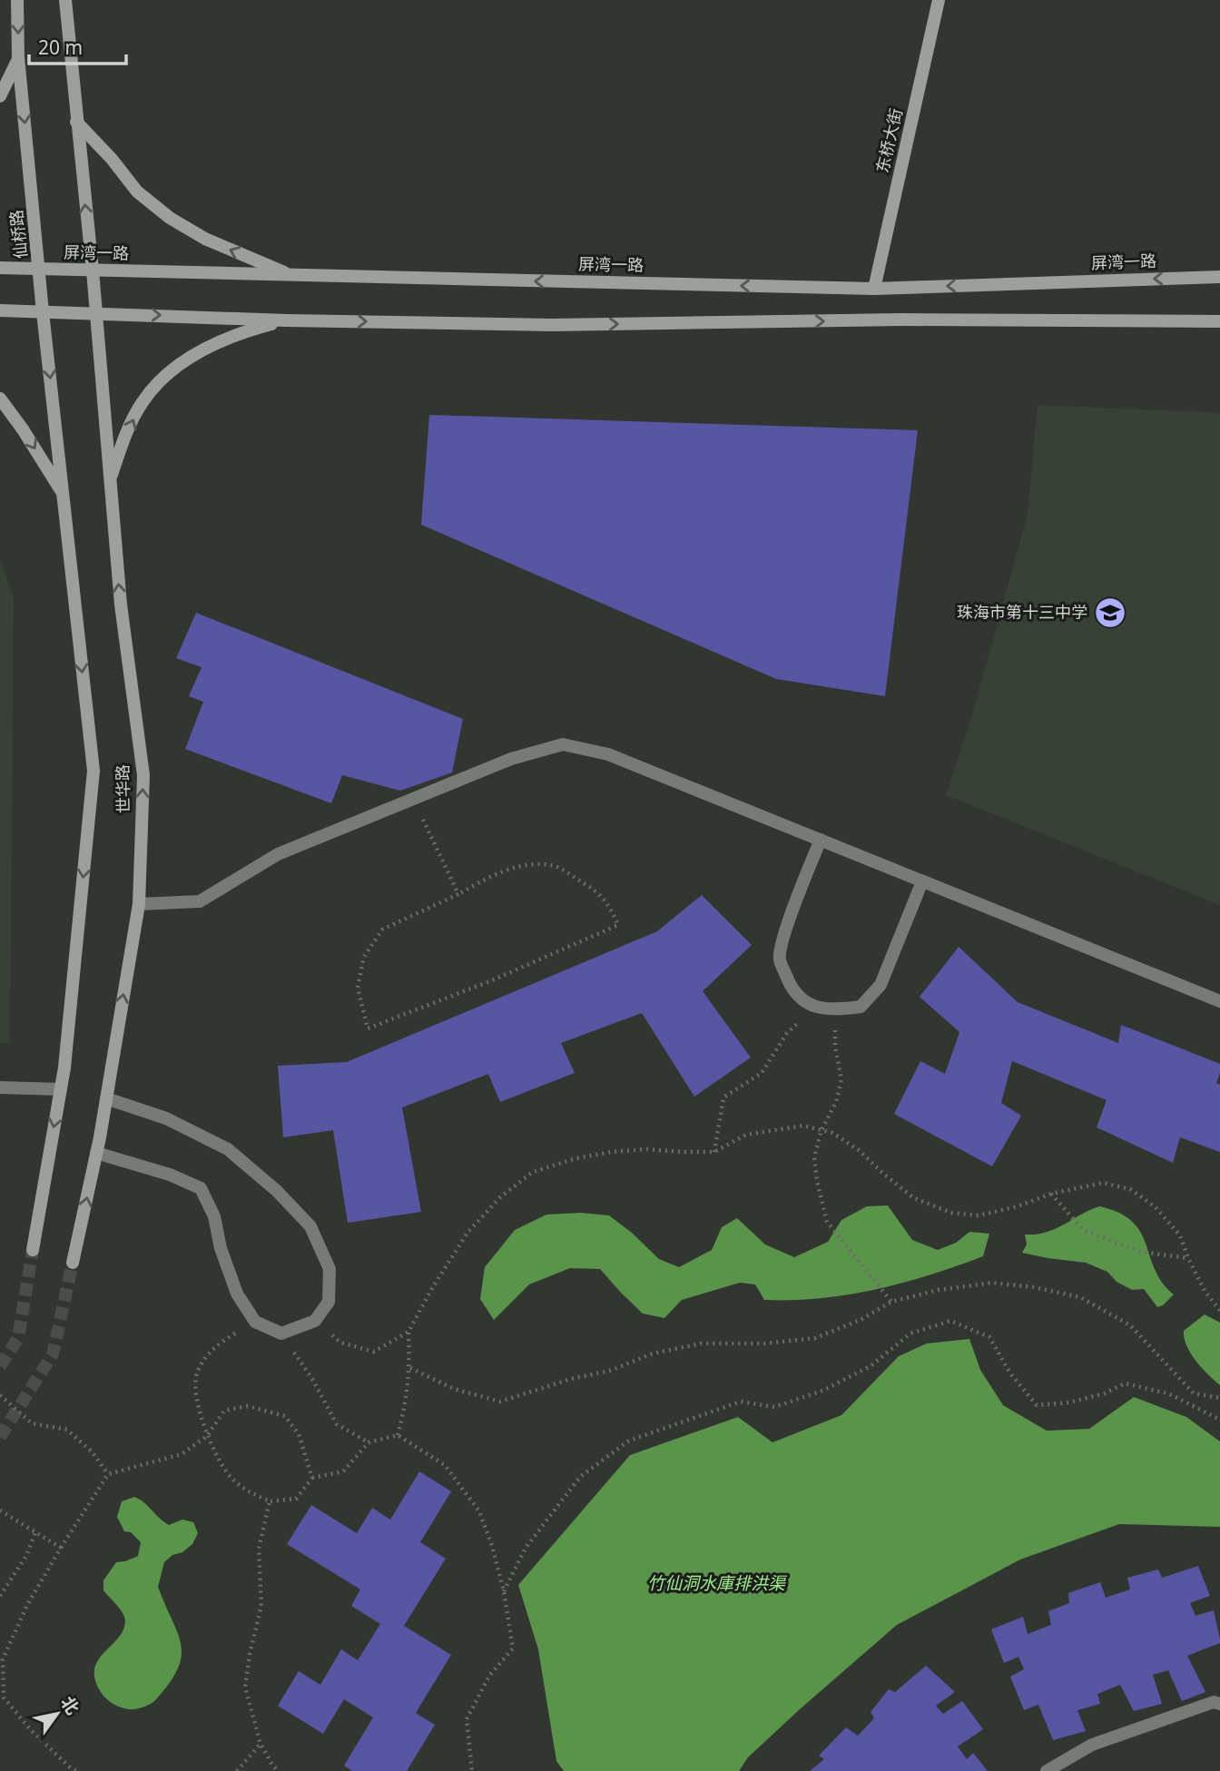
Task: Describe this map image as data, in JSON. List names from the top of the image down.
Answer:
{
  "streets": {
    "main road": [
      "东桥大街",
      "仙桥路",
      "屏湾一路",
      "世华路"
    ]
  },
  "crossings": [
    ["东桥大街", "屏湾一路"],
    ["仙桥路", "屏湾一路"],
    ["仙桥路", "世华路"]
  ],
  "water": ["竹仙洞水庫排洪渠"],
  "places": {
    "school or university": ["珠海市第十三中学"]
  },
  "scale_bar": "20 m",
  "north": "top right"
}
